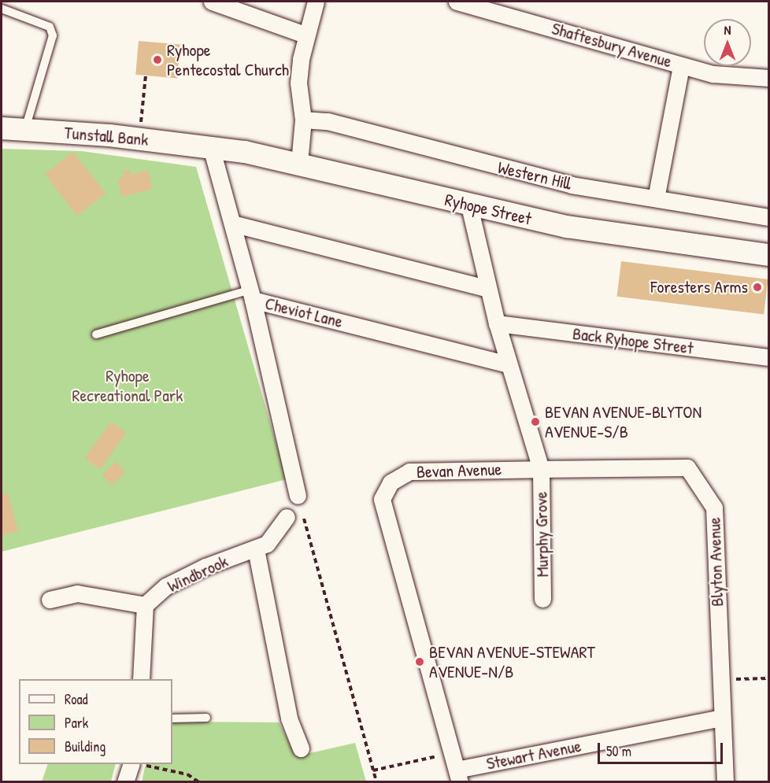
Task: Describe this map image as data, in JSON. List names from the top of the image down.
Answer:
{
  "streets": {
    "main road": ["Tunstall Bank", "Ryhope Street"],
    "street": [
      "Shaftesbury Avenue",
      "Western Hill",
      "Cheviot Lane",
      "Back Ryhope Street",
      "Bevan Avenue",
      "Murphy Grove",
      "Blyton Avenue",
      "Windbrook",
      "Stewart Avenue"
    ]
  },
  "crossings": [
    ["Tunstall Bank", "Ryhope Street"],
    ["Tunstall Bank", "Cheviot Lane"],
    ["Ryhope Street", "Cheviot Lane"],
    ["Bevan Avenue", "Murphy Grove"],
    ["Bevan Avenue", "Blyton Avenue"],
    ["Bevan Avenue", "Stewart Avenue"],
    ["Murphy Grove", "Blyton Avenue"],
    ["Blyton Avenue", "Stewart Avenue"]
  ],
  "parks": ["Ryhope Recreational Park"],
  "places": [
    "Ryhope Pentecostal Church",
    "Foresters Arms",
    "BEVAN AVENUE-BLYTON AVENUE-S/B",
    "BEVAN AVENUE-STEWART AVENUE-N/B"
  ],
  "legend": ["Road", "Park", "Building"],
  "scale_bar": "50 m",
  "north": "top"
}
